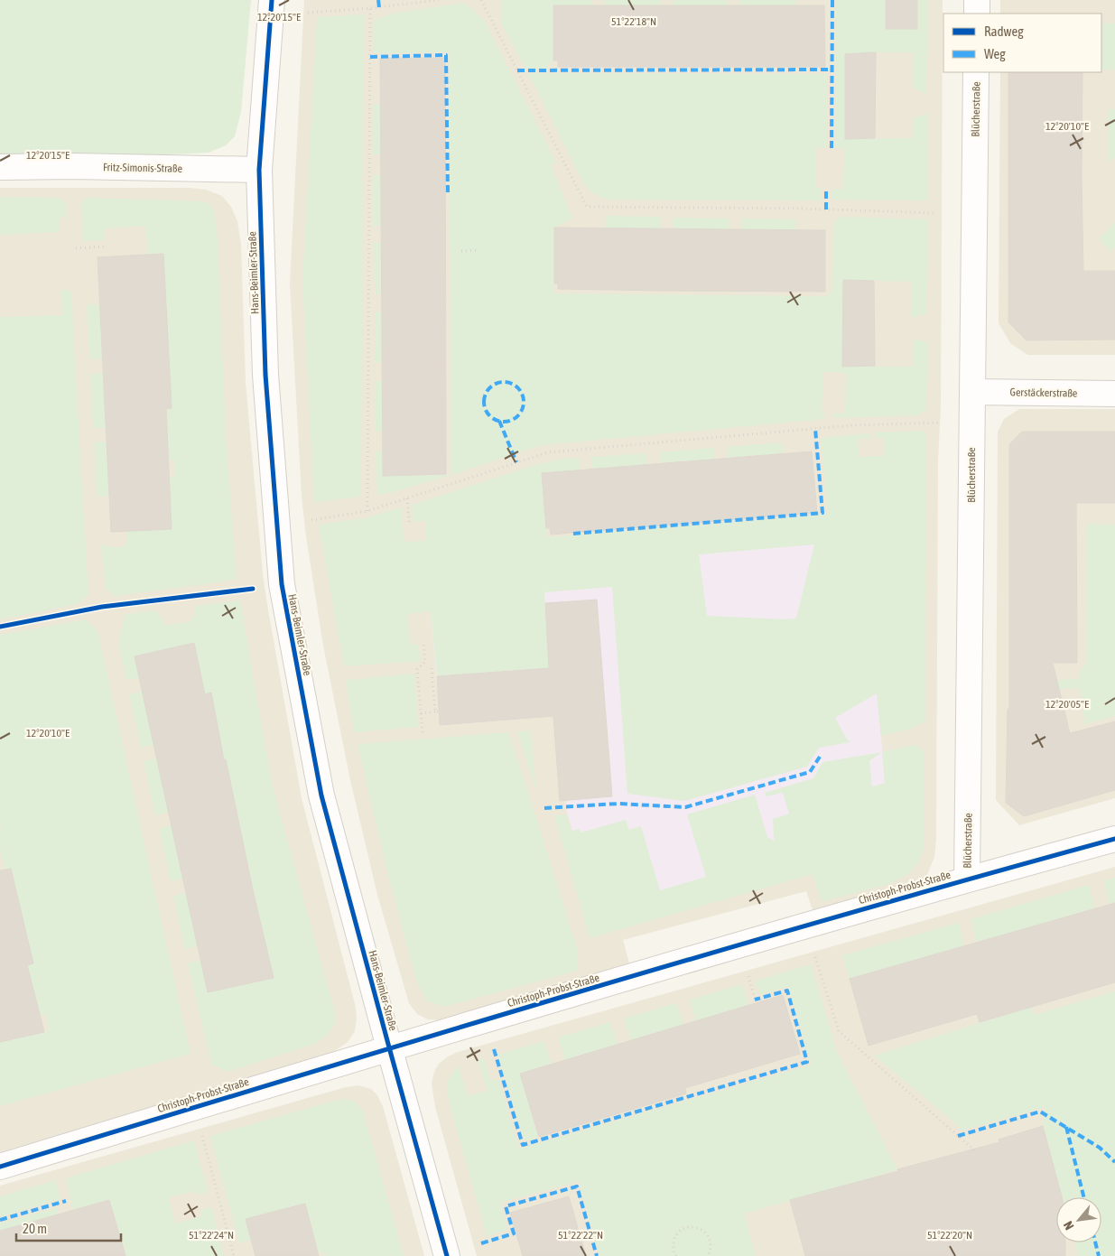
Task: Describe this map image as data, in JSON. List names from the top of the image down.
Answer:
{
  "streets": {
    "street": [
      "Blücherstraße",
      "Fritz-Simonis-Straße",
      "Hans-Beimler-Straße",
      "Gerstäckerstraße",
      "Christoph-Probst-Straße"
    ]
  },
  "crossings": [
    ["Blücherstraße", "Gerstäckerstraße"],
    ["Blücherstraße", "Christoph-Probst-Straße"],
    ["Fritz-Simonis-Straße", "Hans-Beimler-Straße"],
    ["Hans-Beimler-Straße", "Christoph-Probst-Straße"]
  ],
  "legend": ["Radweg", "Weg"],
  "scale_bar": "20 m",
  "north": "bottom left",
  "coordinates": [
    "12°20'15\"E",
    "51°22'18\"N",
    "12°20'10\"E",
    "12°20'05\"E",
    "51°22'24\"N",
    "51°22'22\"N",
    "51°22'20\"N"
  ]
}
